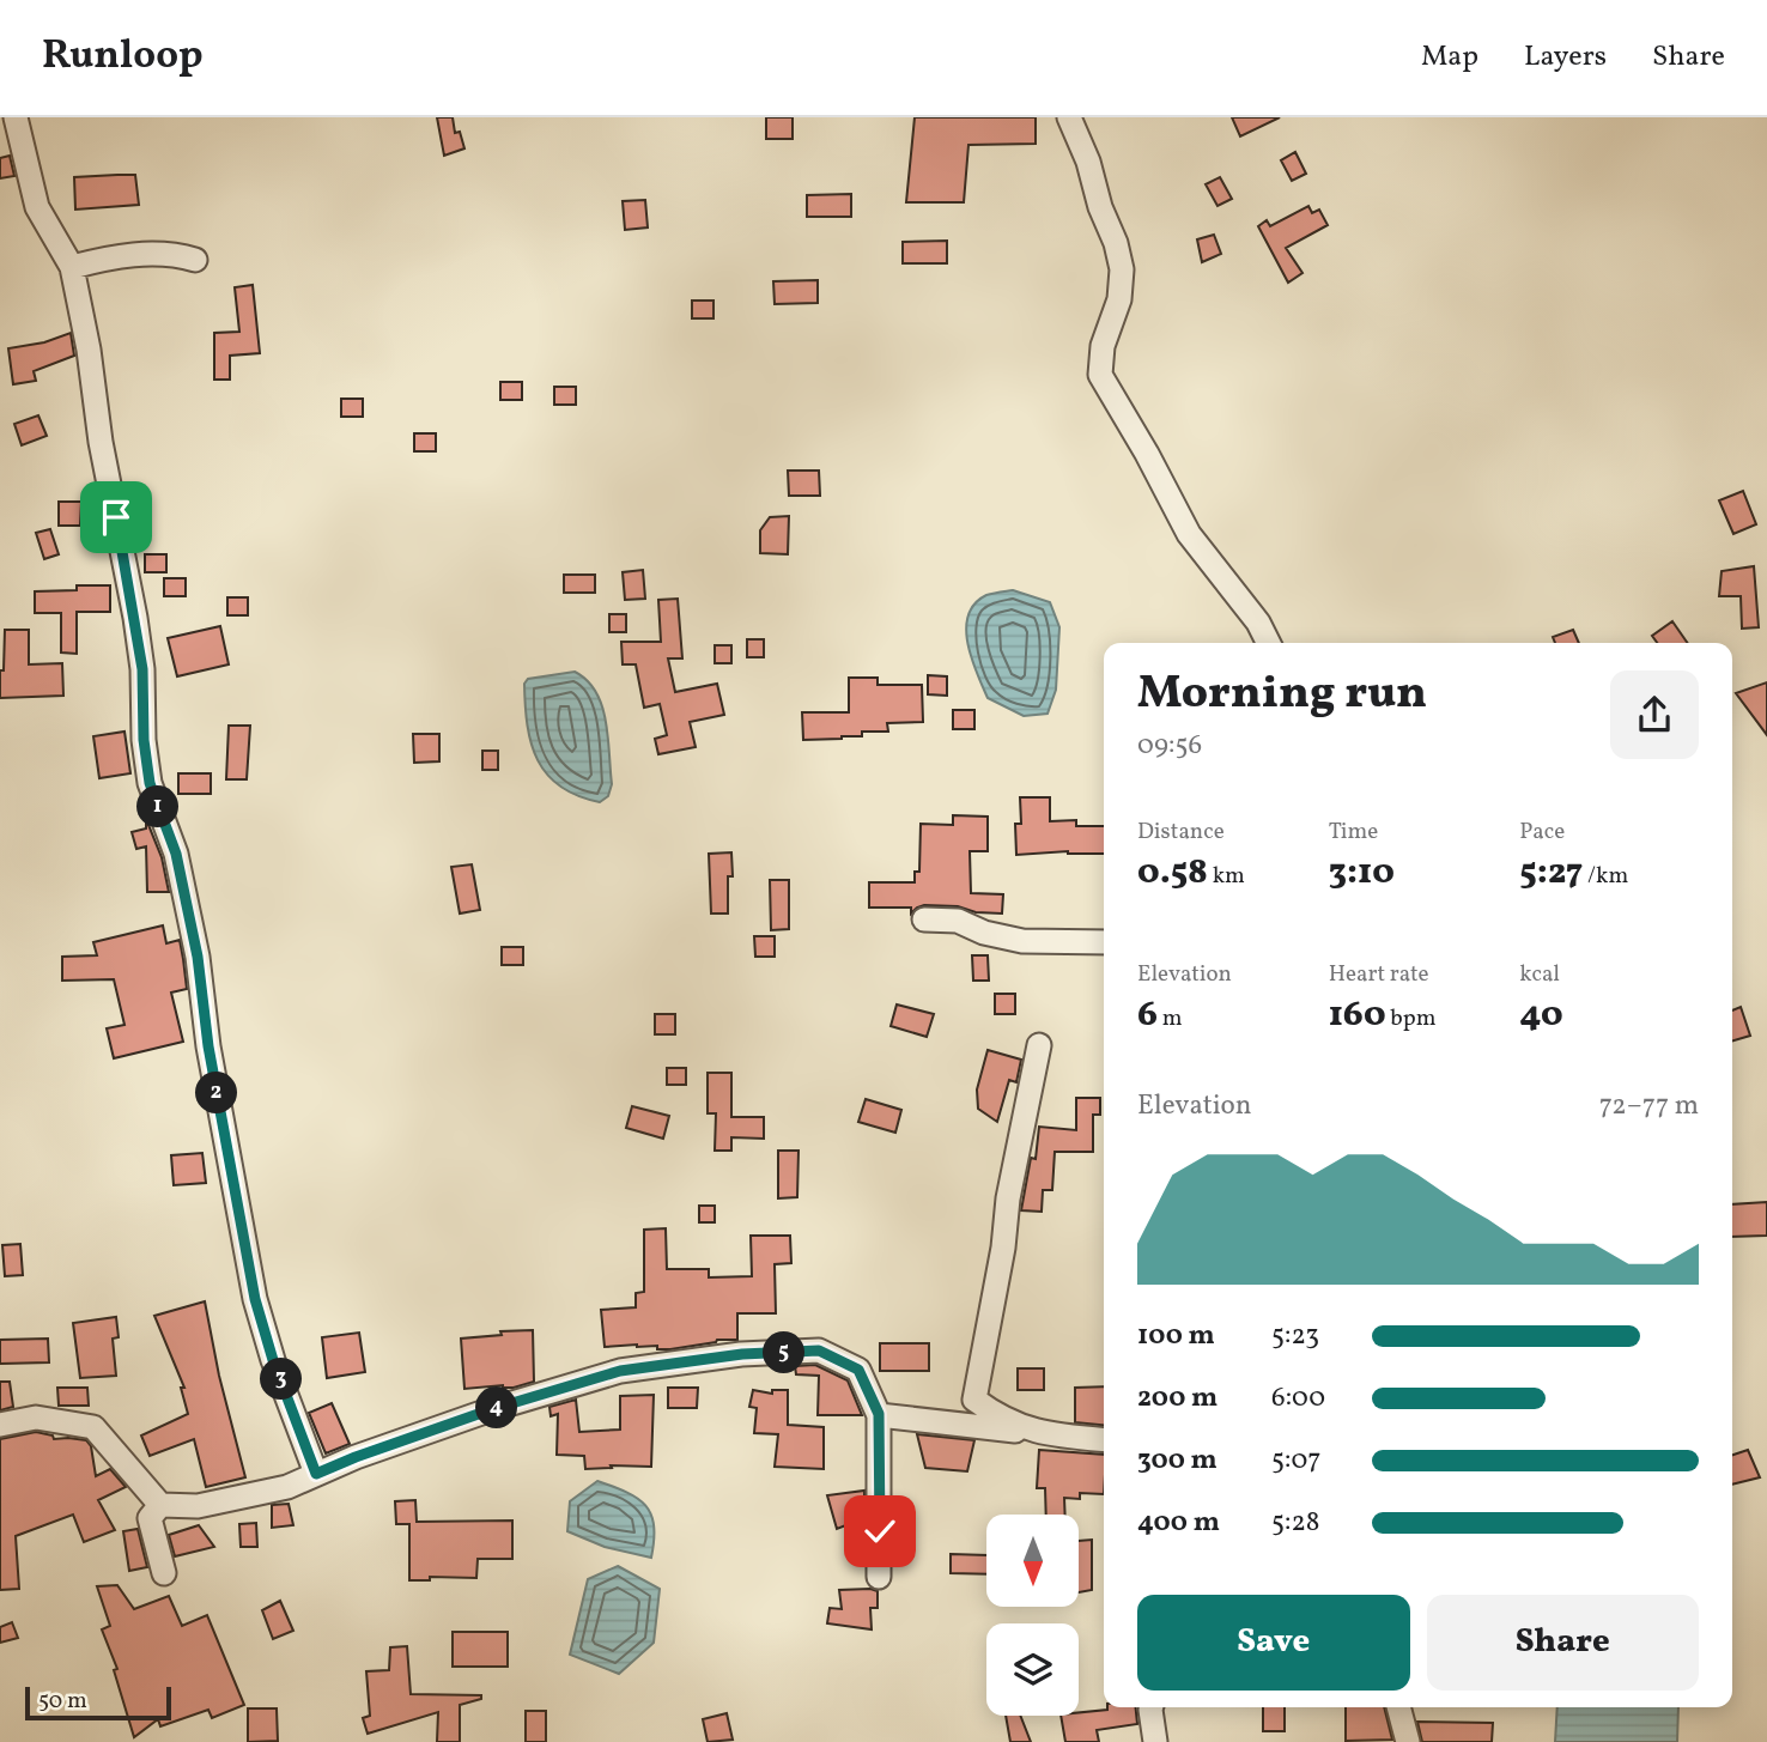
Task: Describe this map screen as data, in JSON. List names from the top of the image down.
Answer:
{
  "scale_bar": "50 m",
  "north": "bottom",
  "page": {
    "header": "Runloop",
    "nav": ["Map", "Layers", "Share"],
    "heading": ["Morning run", "09:56"],
    "pins": [
      "1",
      "2",
      "5",
      "3",
      "4"
    ],
    "stats": [
      ["Distance", "0.58 km"],
      ["Time", "3:10"],
      ["Pace", "5:27 /km"],
      ["Elevation", "6 m"],
      ["Heart rate", "160 bpm"],
      ["kcal", "40"]
    ],
    "chart": ["Elevation", "72–77 m"],
    "list": [
      {
        "name": "100 m",
        "note": "5:23"
      },
      {
        "name": "200 m",
        "note": "6:00"
      },
      {
        "name": "300 m",
        "note": "5:07"
      },
      {
        "name": "400 m",
        "note": "5:28"
      }
    ],
    "buttons": ["Save", "Share"],
    "scale": "50 m"
  }
}
